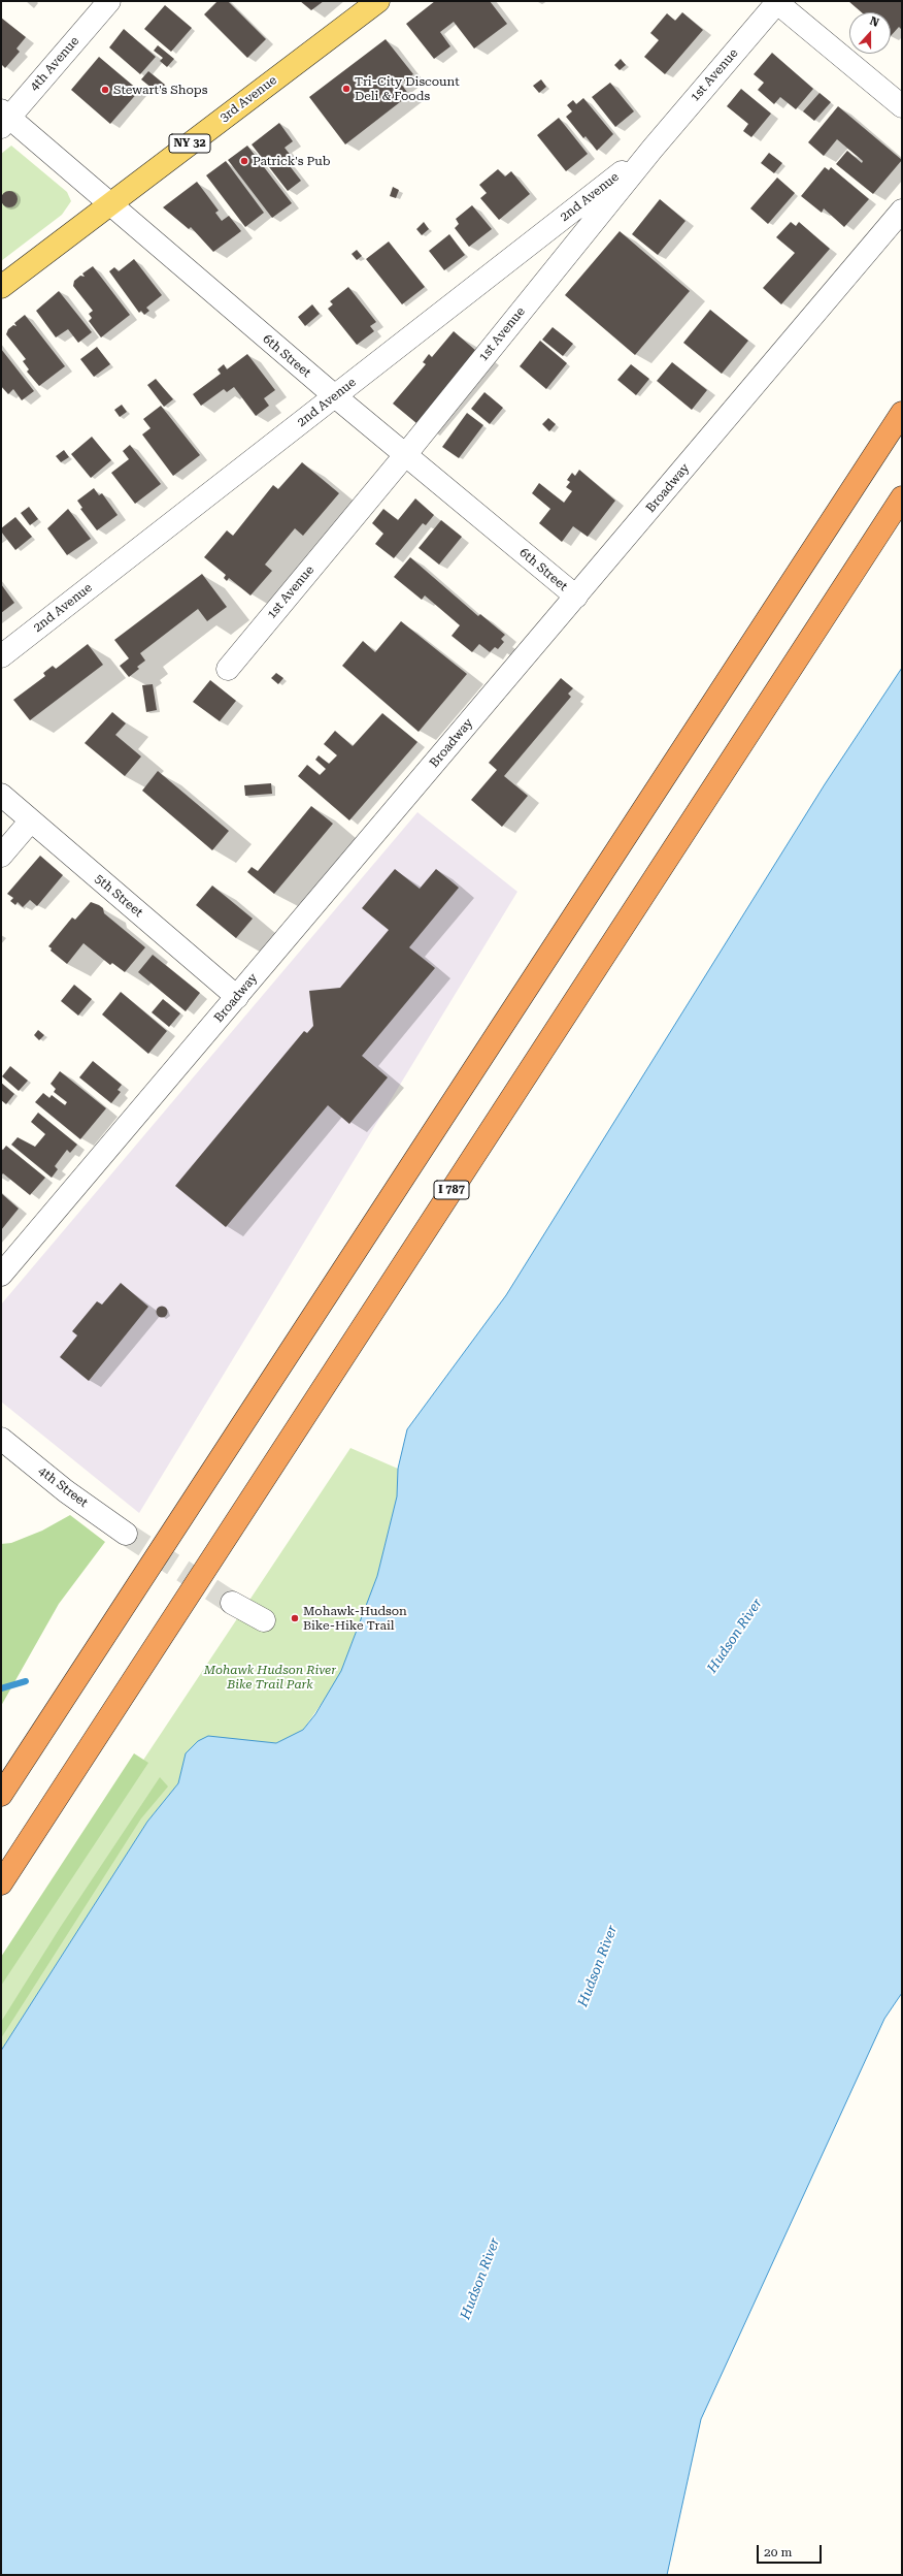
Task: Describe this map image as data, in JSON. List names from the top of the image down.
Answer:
{
  "streets": {
    "highway": ["I 787"],
    "main road": ["3rd Avenue", "NY 32"],
    "street": [
      "4th Avenue",
      "1st Avenue",
      "2nd Avenue",
      "6th Street",
      "Broadway",
      "5th Street",
      "4th Street"
    ]
  },
  "crossings": [
    ["4th Avenue", "6th Street"],
    ["1st Avenue", "2nd Avenue"],
    ["1st Avenue", "6th Street"],
    ["3rd Avenue", "6th Street"],
    ["2nd Avenue", "6th Street"],
    ["6th Street", "Broadway"],
    ["Broadway", "5th Street"]
  ],
  "water": ["Hudson River"],
  "parks": ["Mohawk Hudson River Bike Trail Park"],
  "places": [
    "Tri-City Discount Deli & Foods",
    "Stewart's Shops",
    "Patrick's Pub",
    "Mohawk-Hudson Bike-Hike Trail"
  ],
  "scale_bar": "20 m",
  "north": "top"
}
